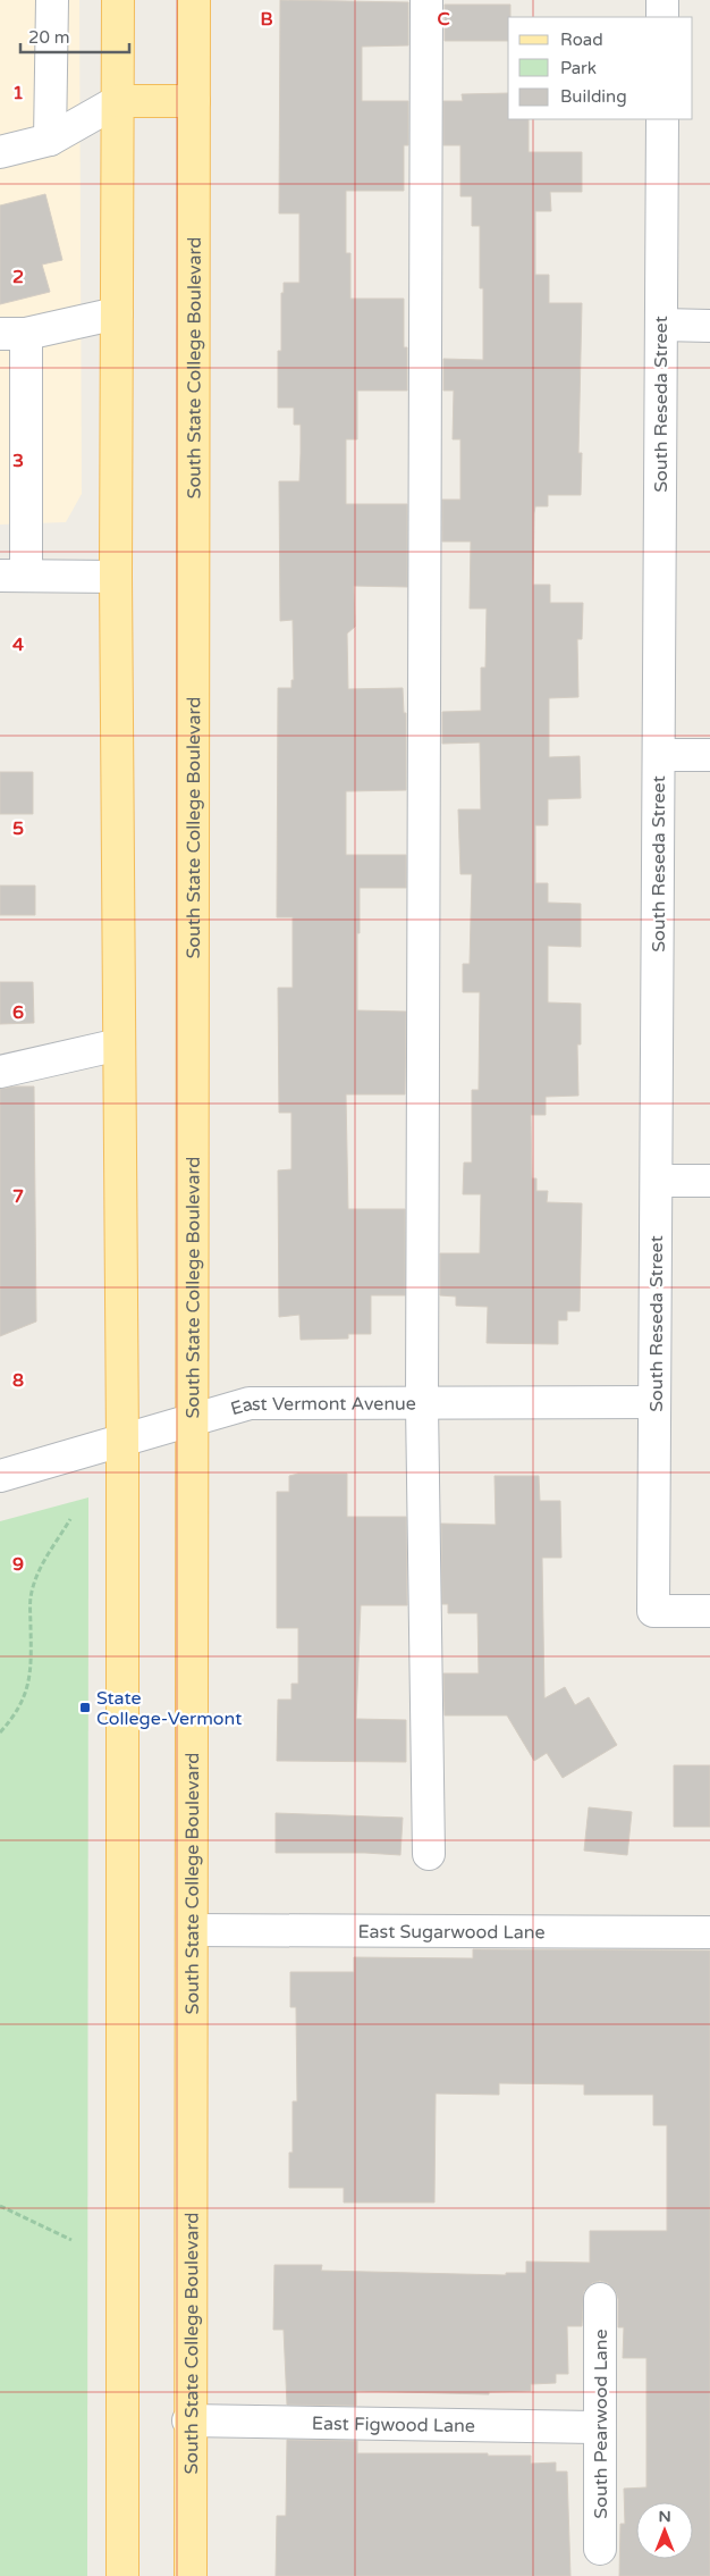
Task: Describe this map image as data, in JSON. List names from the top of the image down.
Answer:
{
  "streets": {
    "main road": ["South State College Boulevard"],
    "street": [
      "South Reseda Street",
      "East Vermont Avenue",
      "East Sugarwood Lane",
      "East Figwood Lane",
      "South Pearwood Lane"
    ]
  },
  "crossings": [
    ["South State College Boulevard", "East Vermont Avenue"],
    ["South State College Boulevard", "East Sugarwood Lane"],
    ["South State College Boulevard", "East Figwood Lane"],
    ["South Reseda Street", "East Vermont Avenue"],
    ["East Figwood Lane", "South Pearwood Lane"]
  ],
  "places": {
    "transit": ["State College-Vermont"]
  },
  "legend": ["Road", "Park", "Building"],
  "scale_bar": "20 m",
  "north": "top",
  "grid": {
    "columns": ["B", "C"],
    "rows": [
      "1",
      "2",
      "3",
      "4",
      "5",
      "6",
      "7",
      "8",
      "9"
    ]
  }
}
